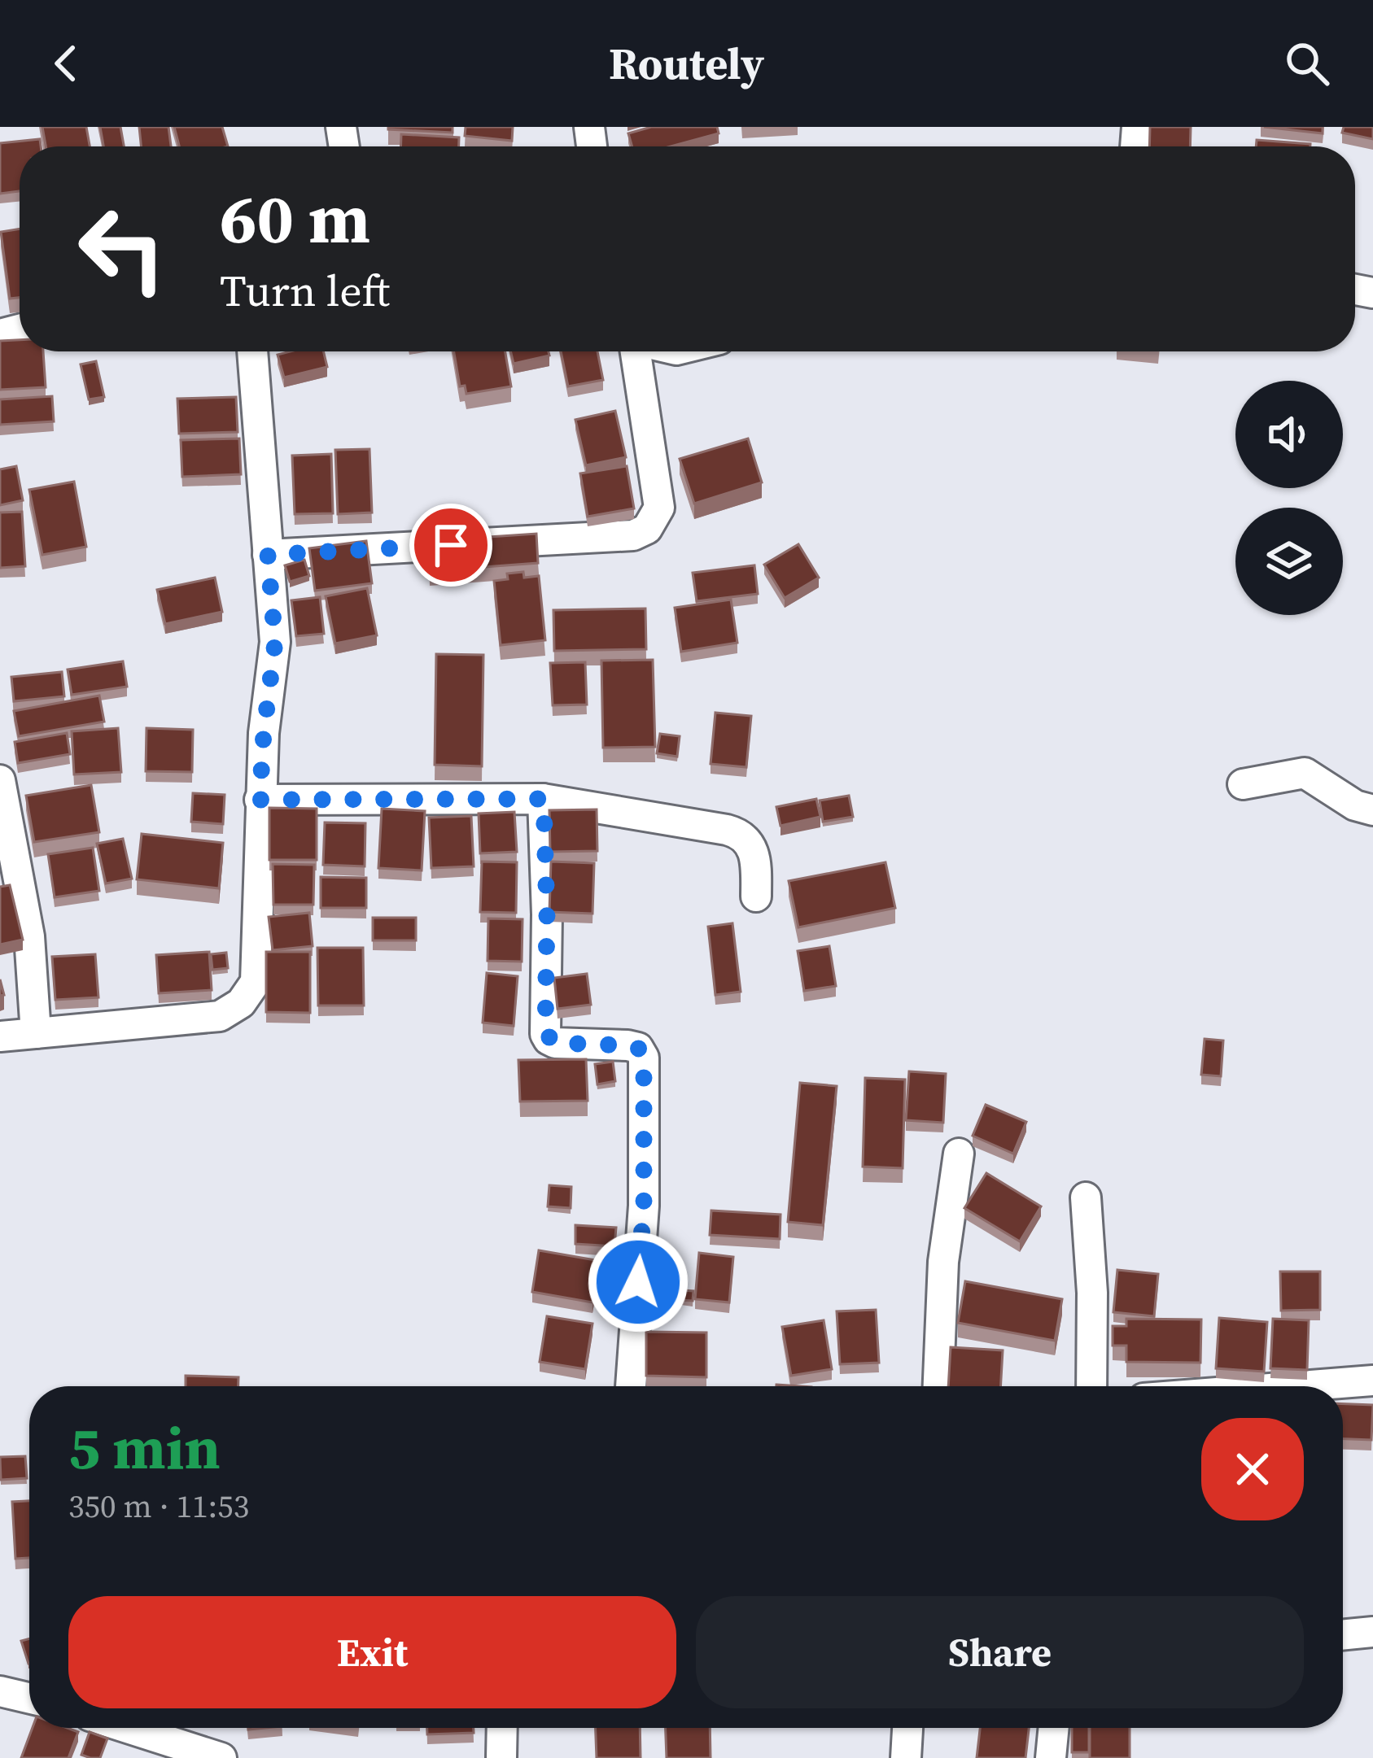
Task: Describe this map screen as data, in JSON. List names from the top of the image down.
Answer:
{
  "page": {
    "header": "Routely",
    "turn": ["60 m", "Turn left"],
    "heading": ["5 min", "350 m · 11:53"],
    "buttons": ["Exit", "Share"]
  }
}
